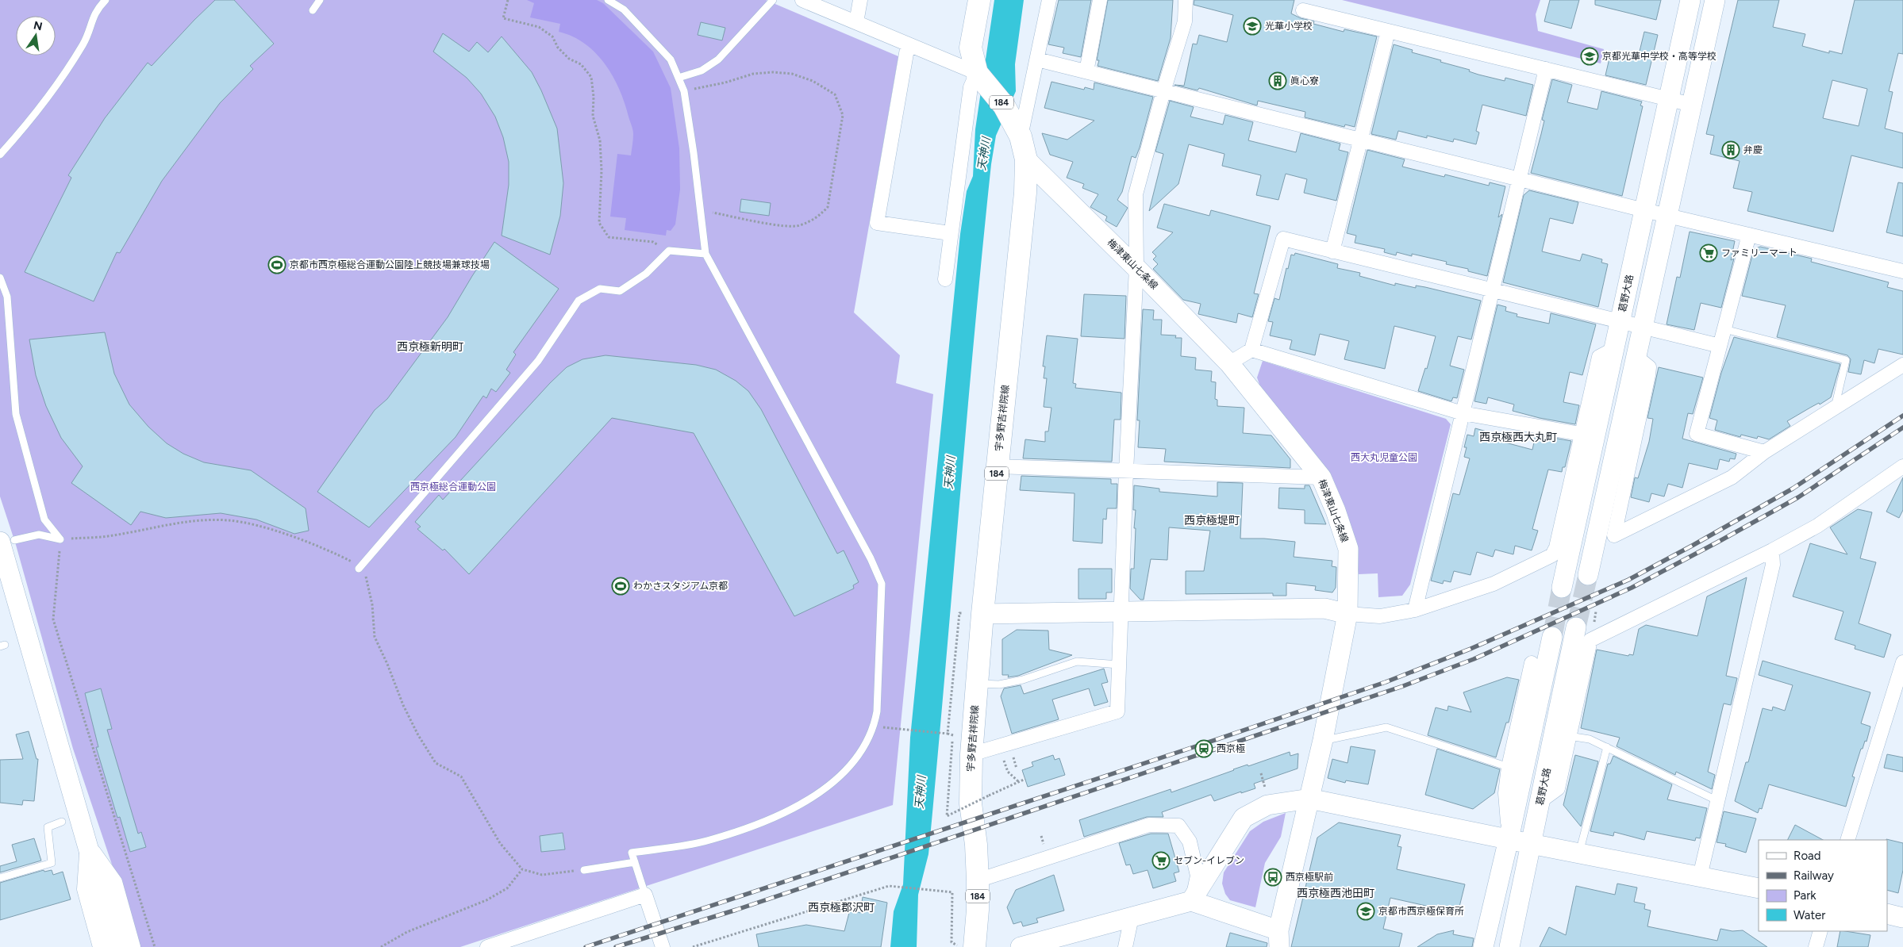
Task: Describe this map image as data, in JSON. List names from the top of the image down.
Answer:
{
  "streets": {
    "main road": ["184", "宇多野吉祥院線"],
    "street": ["梅津東山七条線", "葛野大路"]
  },
  "crossings": [
    ["梅津東山七条線", "宇多野吉祥院線"]
  ],
  "districts": [
    "西京極新明町",
    "西京極西大丸町",
    "西京極堤町",
    "西京極西池田町",
    "西京極郡沢町"
  ],
  "water": ["天神川"],
  "parks": ["西大丸児童公園", "西京極総合運動公園"],
  "places": {
    "school or university": ["光華小学校", "京都光華中学校・高等学校", "京都市西京極保育所"],
    "building": ["眞心寮", "弁慶"],
    "supermarket": ["ファミリーマート", "セブン-イレブン"],
    "sports": ["京都市西京極総合運動公園陸上競技場兼球技場", "わかさスタジアム京都"],
    "station": ["西京極"],
    "bus stop": ["西京極駅前"]
  },
  "legend": [
    "Road",
    "Railway",
    "Park",
    "Water"
  ],
  "north": "top"
}
